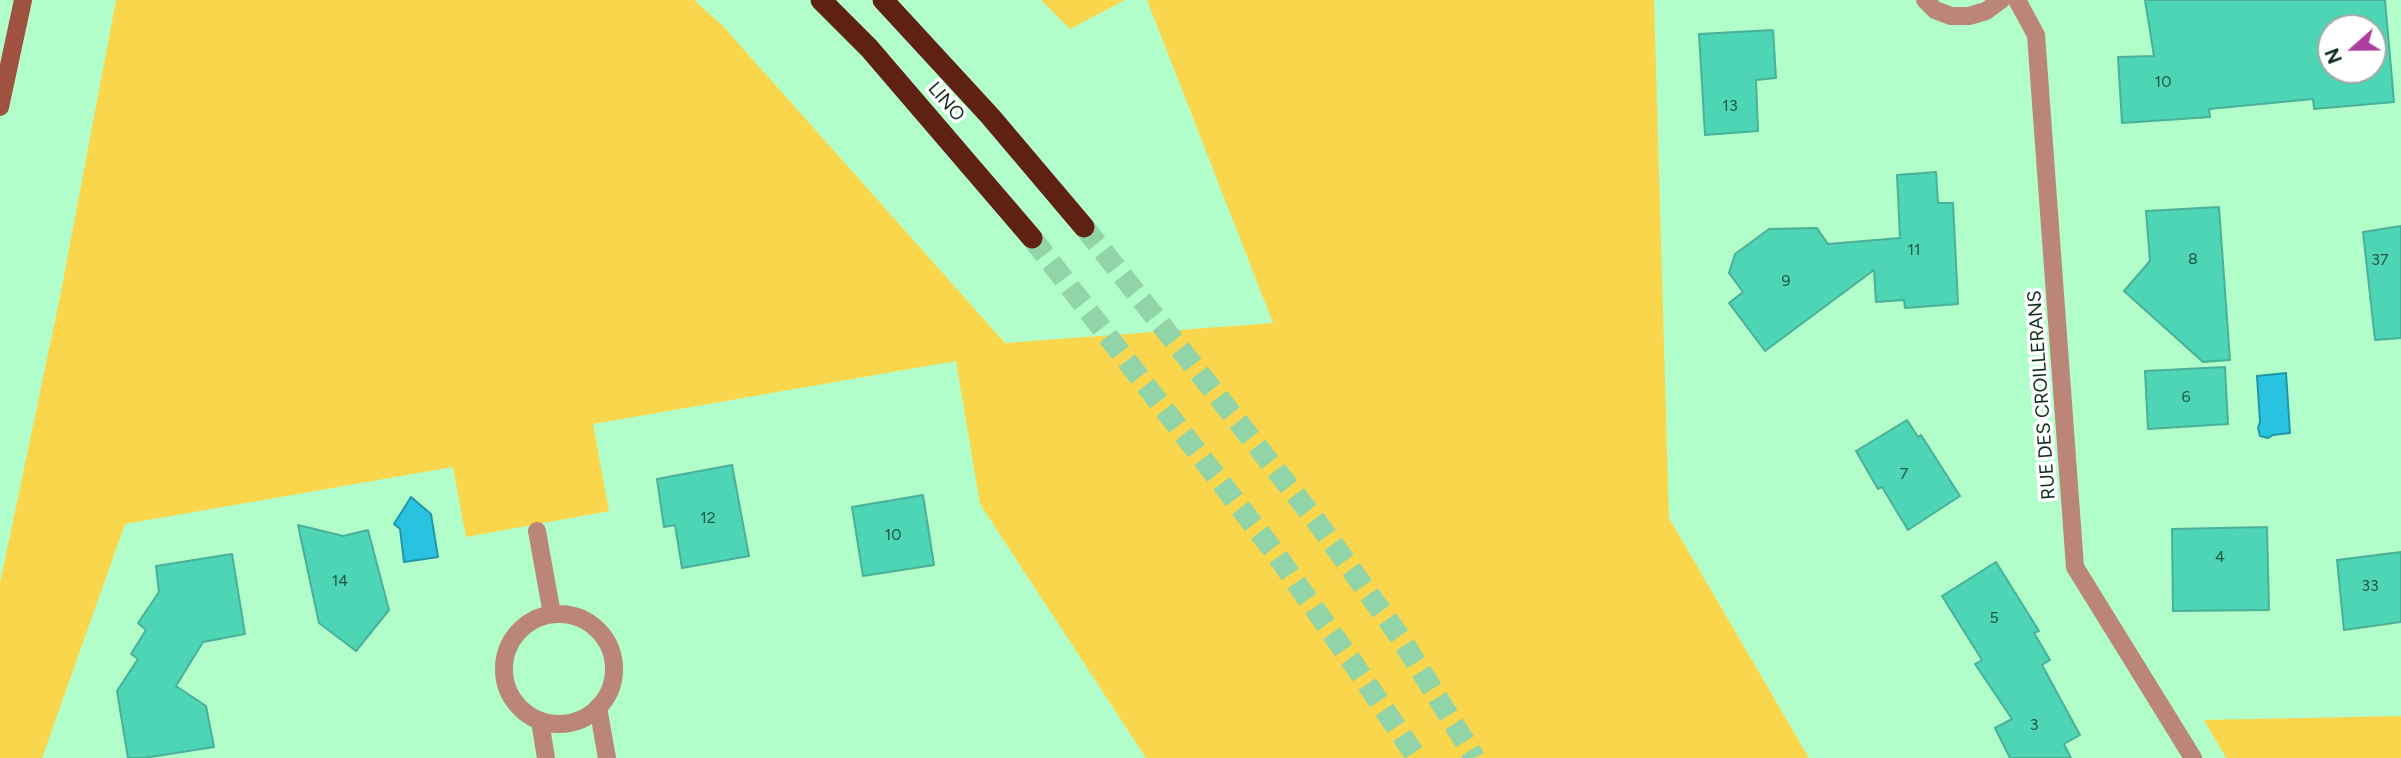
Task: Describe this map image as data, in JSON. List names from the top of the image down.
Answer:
{
  "streets": {
    "highway": ["LINO"],
    "street": ["RUE DES CROILLERANS"]
  },
  "house_numbers": [
    "10",
    "13",
    "11",
    "8",
    "37",
    "9",
    "6",
    "7",
    "12",
    "10",
    "4",
    "14",
    "33",
    "5",
    "3"
  ],
  "north": "left"
}
